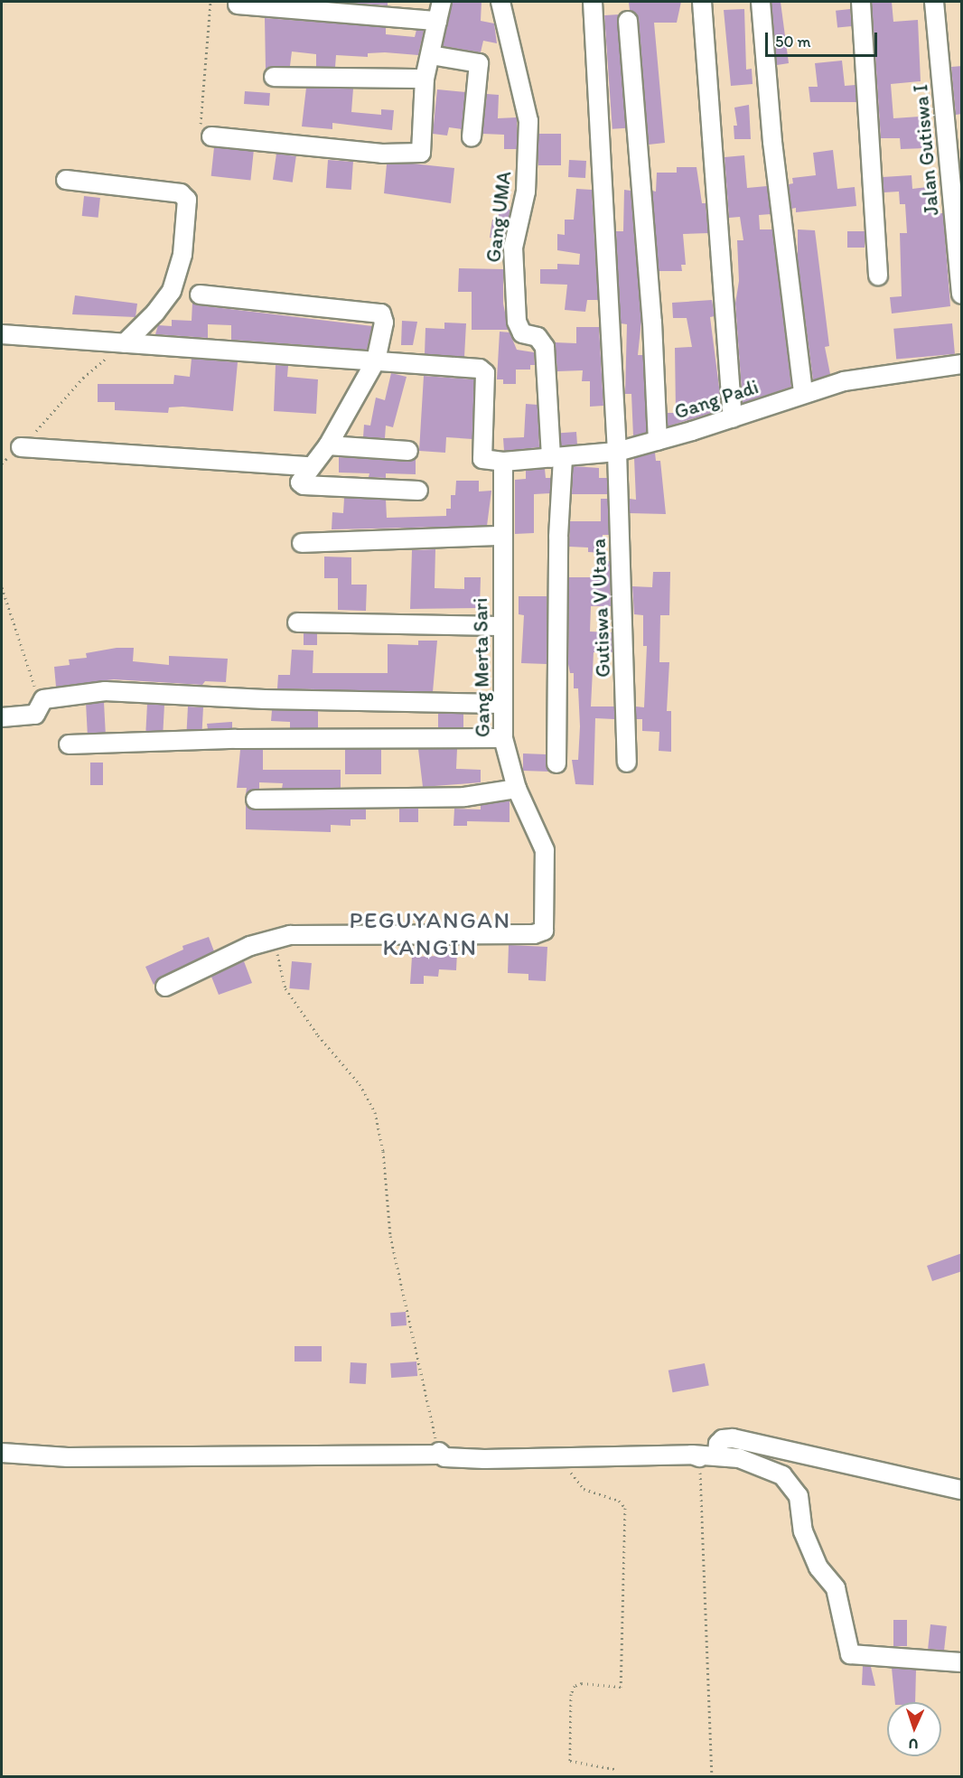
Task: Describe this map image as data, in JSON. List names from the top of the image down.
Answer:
{
  "streets": {
    "street": [
      "Jalan Gutiswa I",
      "Gang UMA",
      "Gang Padi",
      "Gutiswa V Utara",
      "Gang Merta Sari"
    ]
  },
  "crossings": [
    ["Gang UMA", "Gang Padi"],
    ["Gang Padi", "Gutiswa V Utara"],
    ["Gang Padi", "Gang Merta Sari"]
  ],
  "districts": ["PEGUYANGAN KANGIN"],
  "scale_bar": "50 m",
  "north": "bottom"
}
